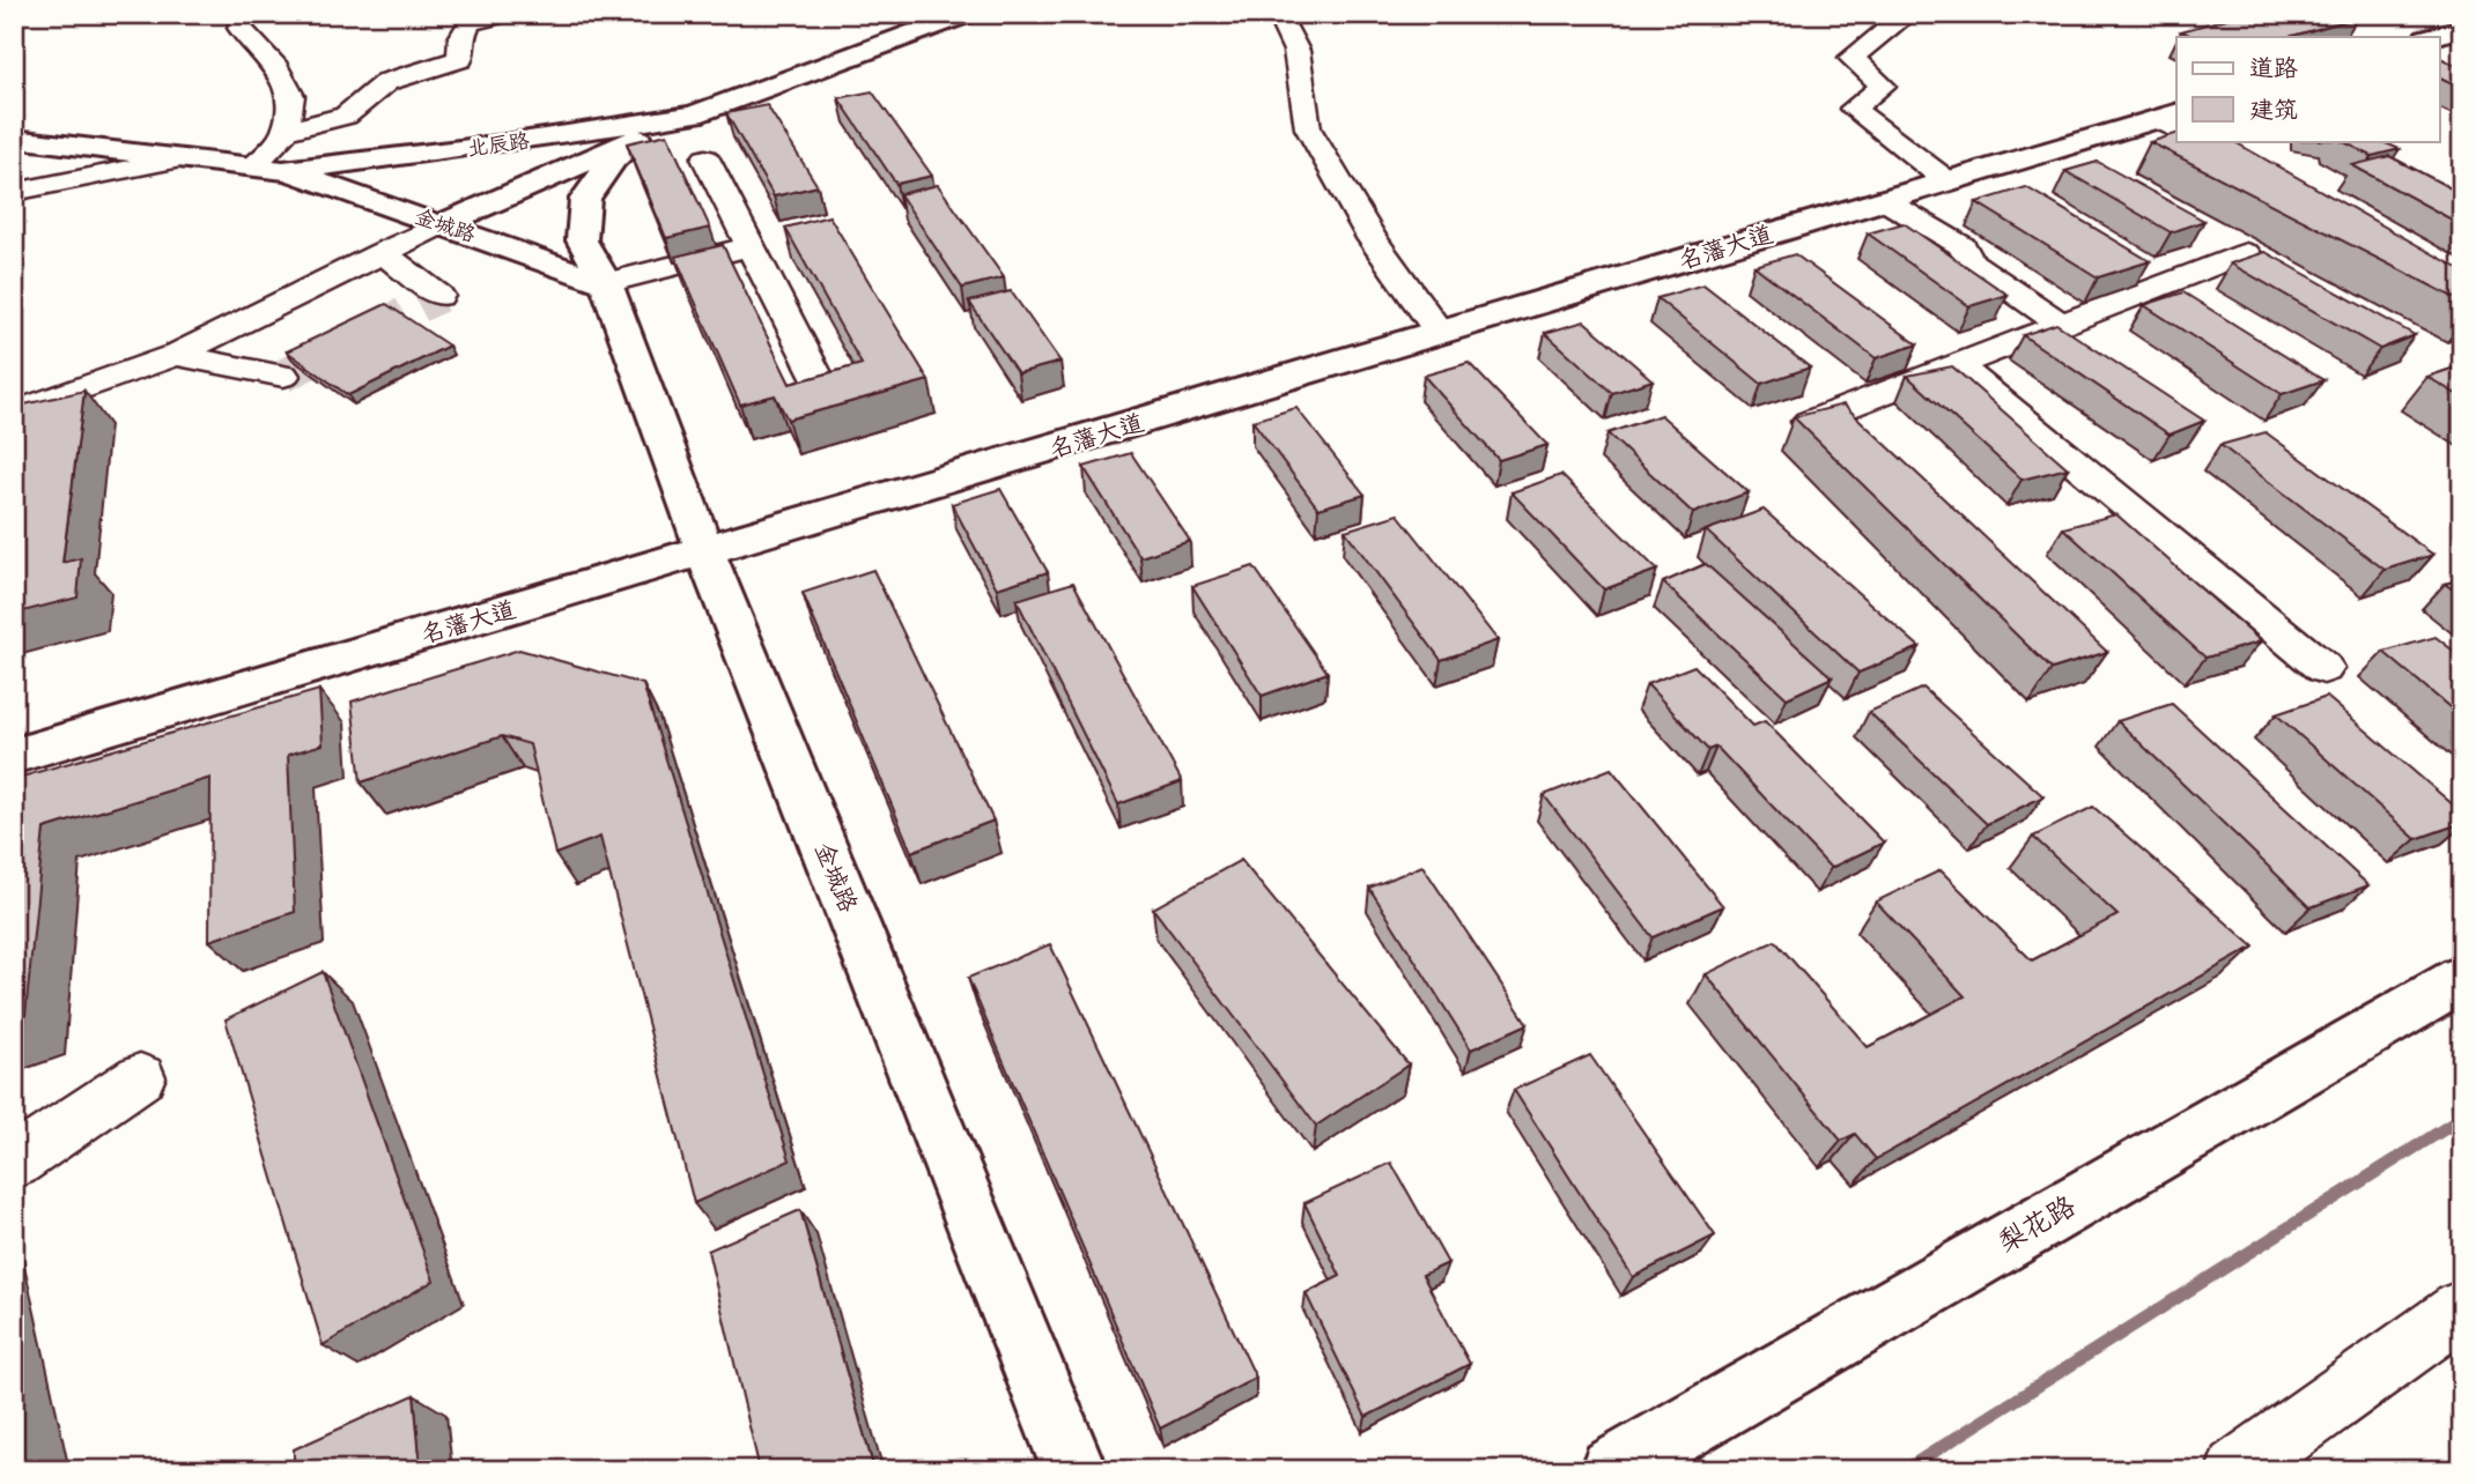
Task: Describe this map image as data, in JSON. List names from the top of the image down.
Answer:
{
  "streets": {
    "main road": [
      "北辰路",
      "金城路",
      "名藩大道",
      "梨花路"
    ]
  },
  "crossings": [
    ["北辰路", "金城路"],
    ["金城路", "名藩大道"]
  ],
  "legend": ["道路", "建筑"]
}
